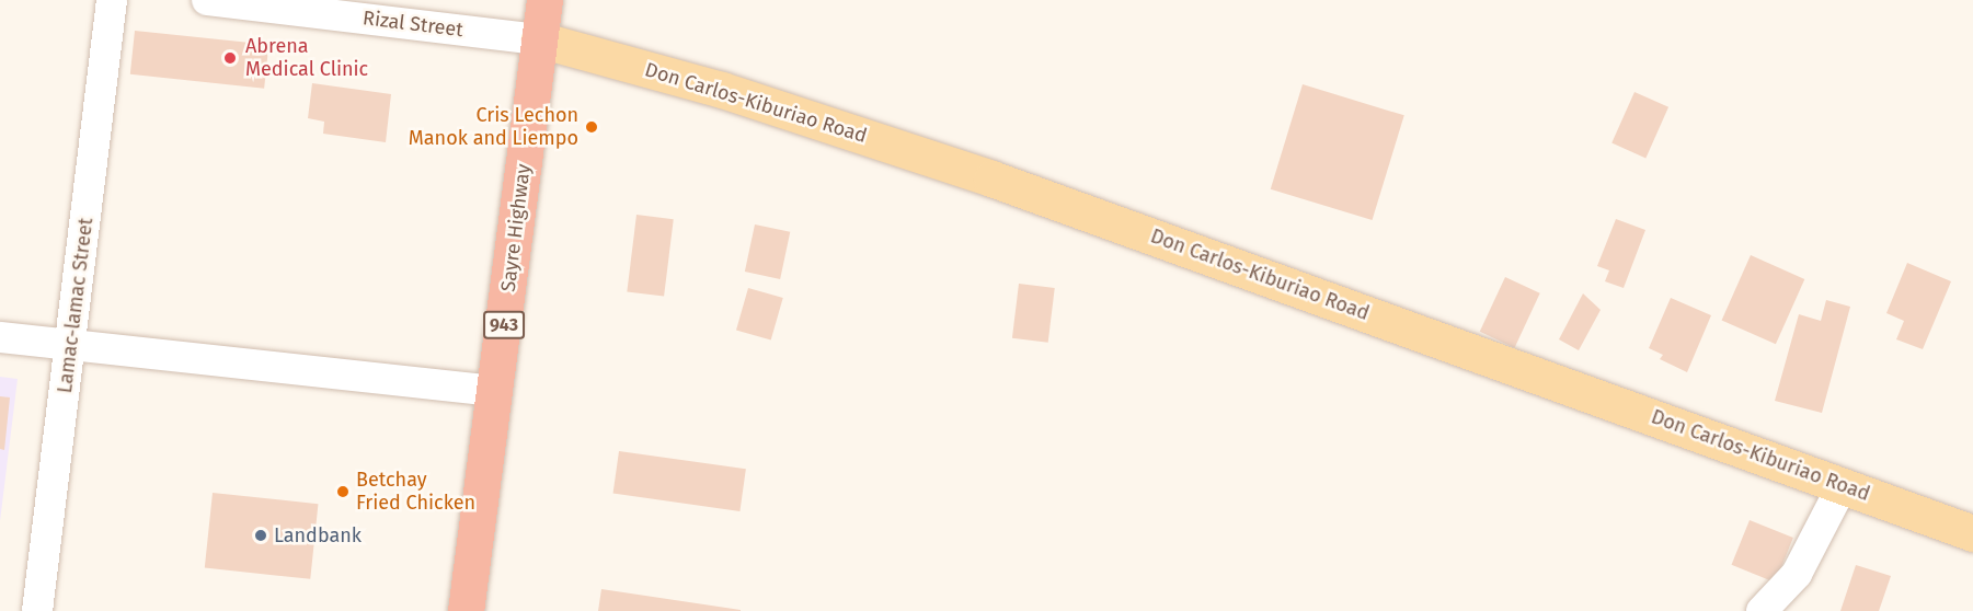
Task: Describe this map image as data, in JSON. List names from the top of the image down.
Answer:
{
  "streets": {
    "highway": ["Sayre Highway", "943"],
    "main road": ["Don Carlos-Kiburiao Road"],
    "street": ["Rizal Street", "Lamac-lamac Street"]
  },
  "crossings": [
    ["Rizal Street", "Don Carlos-Kiburiao Road"],
    ["Rizal Street", "Sayre Highway"],
    ["Don Carlos-Kiburiao Road", "Sayre Highway"]
  ],
  "places": [
    "Abrena Medical Clinic",
    "Cris Lechon Manok and Liempo",
    "Betchay Fried Chicken",
    "Landbank"
  ]
}
